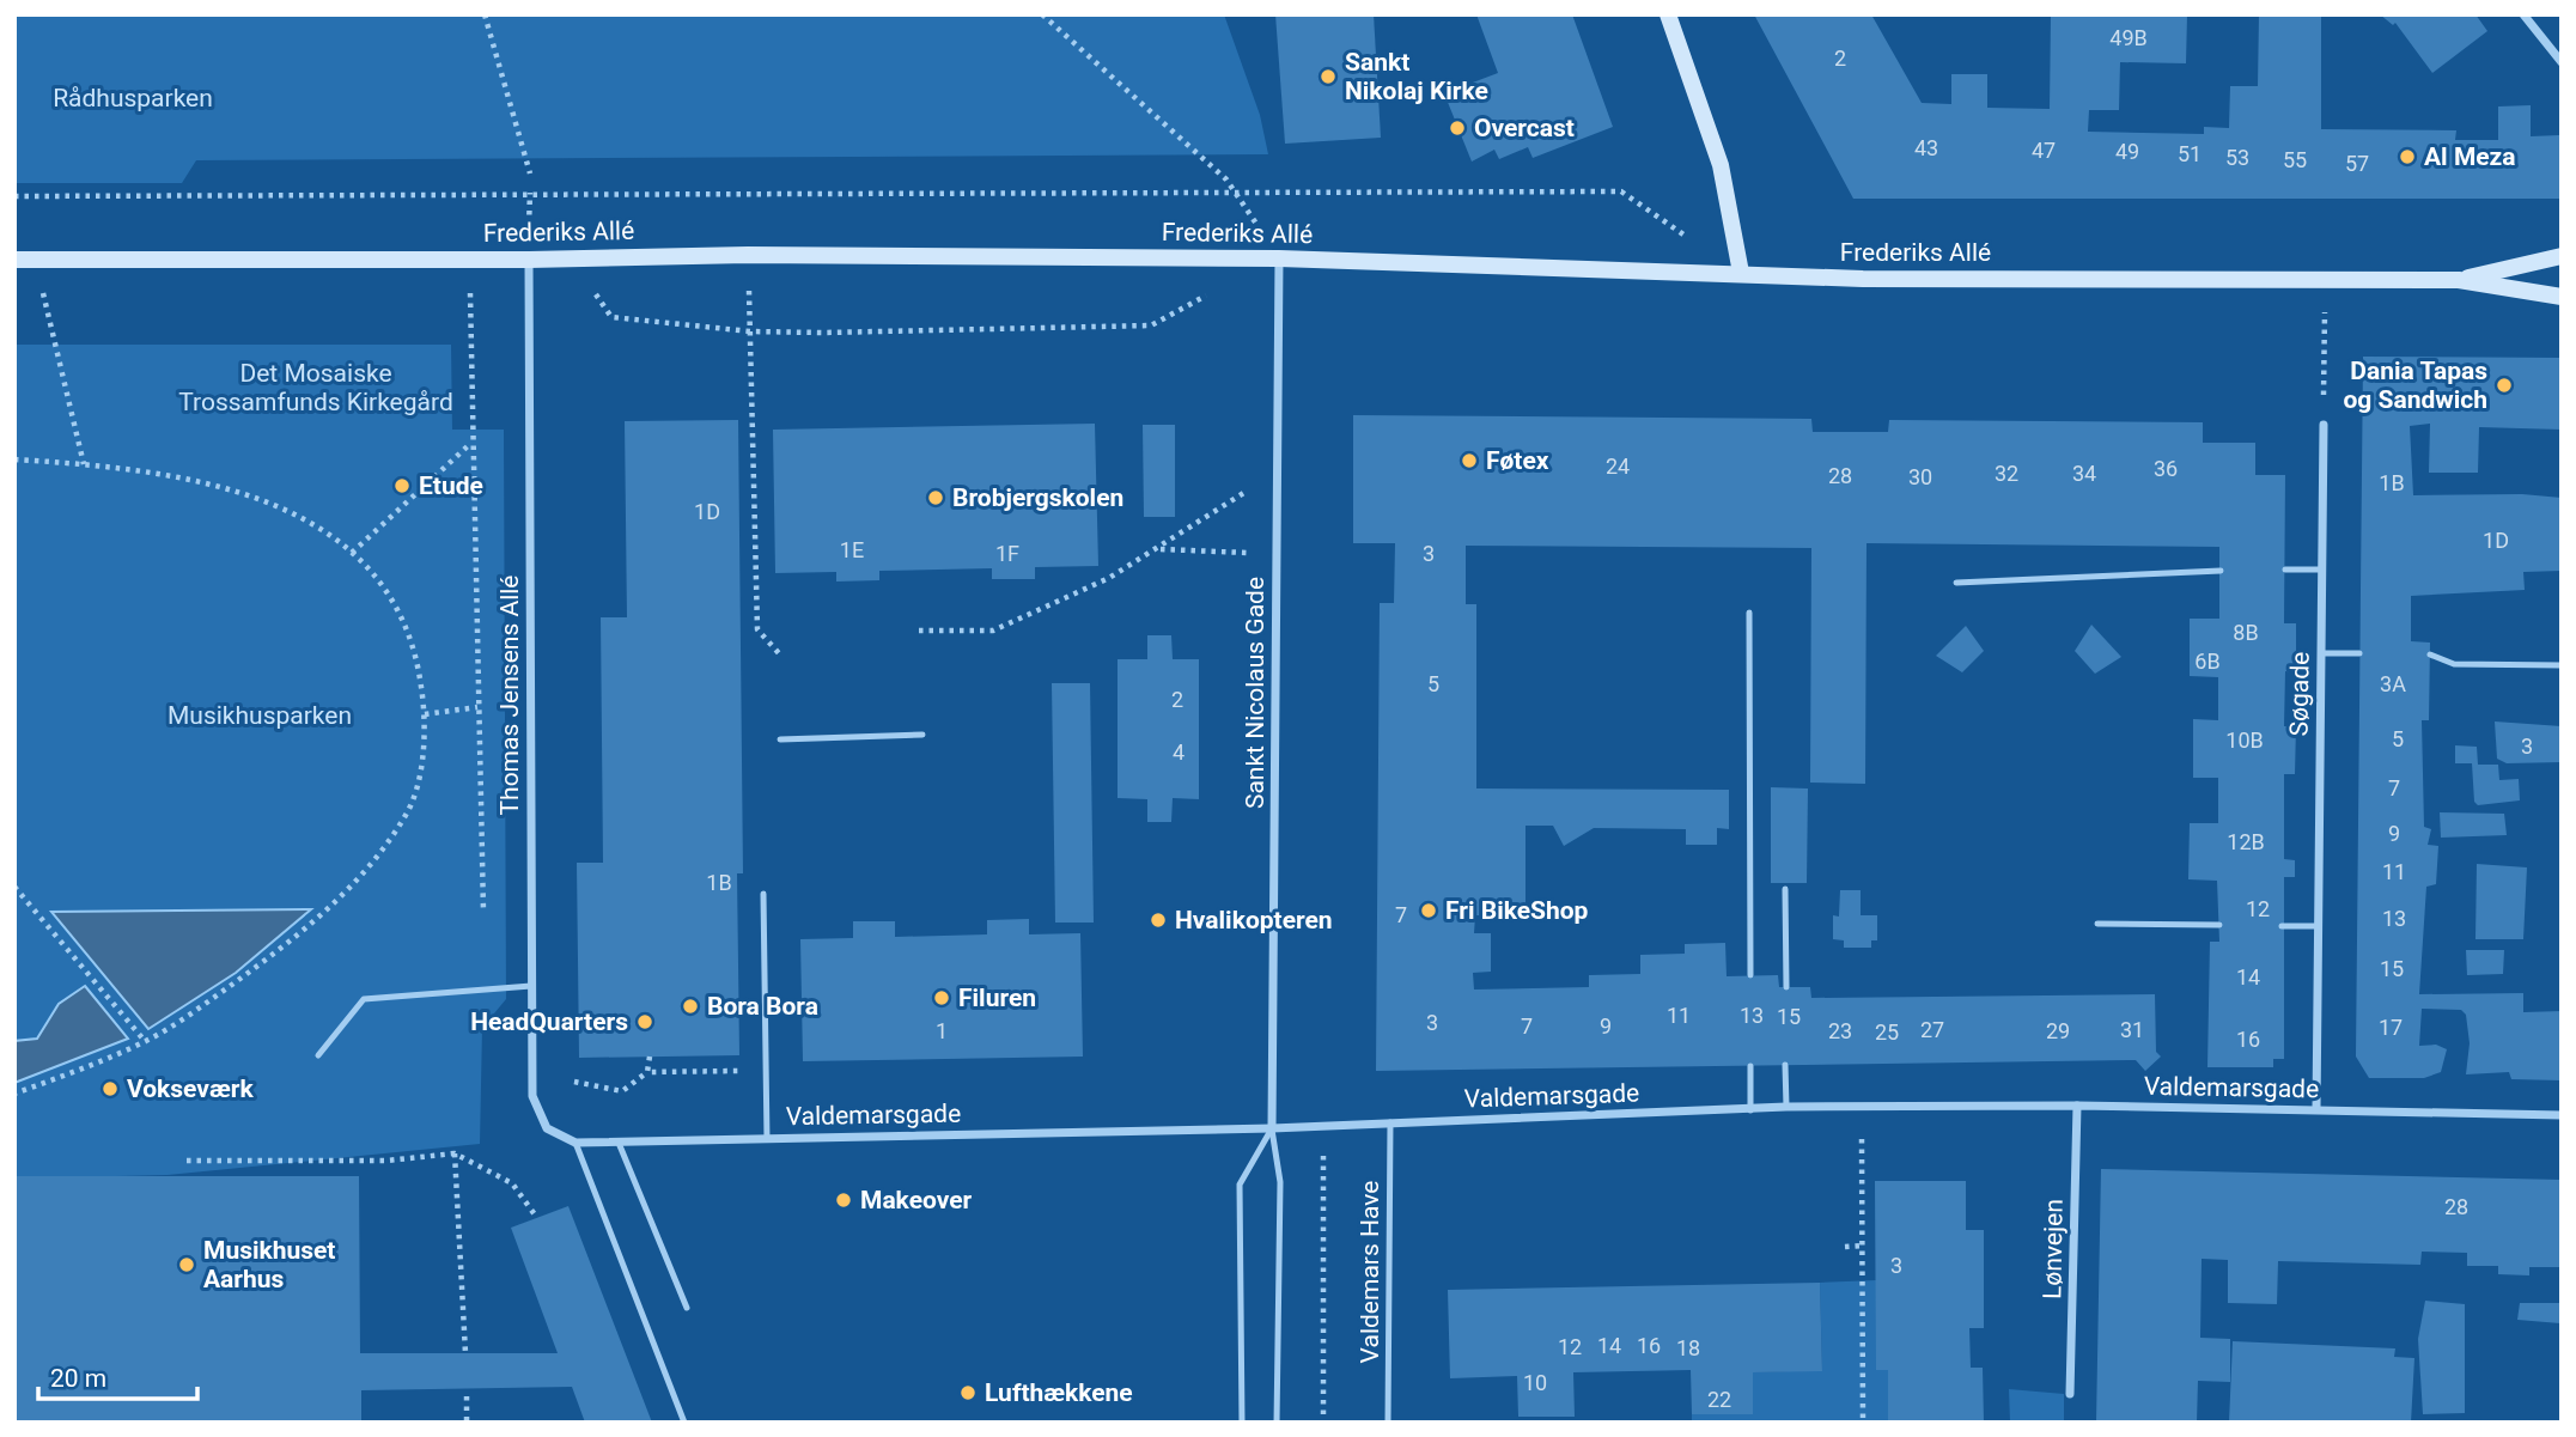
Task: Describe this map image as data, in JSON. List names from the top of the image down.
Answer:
{
  "streets": {
    "street": [
      "Frederiks Allé",
      "Sankt Nicolaus Gade",
      "Søgade",
      "Thomas Jensens Allé",
      "Valdemarsgade",
      "Lønvejen"
    ],
    "lane": ["Valdemars Have"]
  },
  "crossings": [
    ["Frederiks Allé", "Sankt Nicolaus Gade"],
    ["Frederiks Allé", "Thomas Jensens Allé"],
    ["Sankt Nicolaus Gade", "Valdemarsgade"],
    ["Søgade", "Valdemarsgade"],
    ["Thomas Jensens Allé", "Valdemarsgade"],
    ["Valdemarsgade", "Lønvejen"],
    ["Valdemarsgade", "Valdemars Have"]
  ],
  "parks": ["Rådhusparken", "Det Mosaiske Trossamfunds Kirkegård", "Musikhusparken"],
  "places": [
    "Sankt Nikolaj Kirke",
    "Overcast",
    "Al Meza",
    "Dania Tapas og Sandwich",
    "Føtex",
    "Etude",
    "Brobjergskolen",
    "Fri BikeShop",
    "Hvalikopteren",
    "Filuren",
    "Bora Bora",
    "HeadQuarters",
    "Vokseværk",
    "Makeover",
    "Musikhuset Aarhus",
    "Lufthækkene"
  ],
  "house_numbers": [
    "49B",
    "2",
    "43",
    "47",
    "49",
    "51",
    "53",
    "55",
    "57",
    "24",
    "36",
    "32",
    "34",
    "28",
    "30",
    "1B",
    "1D",
    "1D",
    "1E",
    "1F",
    "3",
    "8B",
    "6B",
    "5",
    "3A",
    "2",
    "5",
    "10B",
    "3",
    "4",
    "7",
    "9",
    "12B",
    "11",
    "1B",
    "12",
    "7",
    "13",
    "15",
    "14",
    "11",
    "13",
    "15",
    "3",
    "7",
    "9",
    "17",
    "27",
    "31",
    "1",
    "23",
    "29",
    "25",
    "16",
    "28",
    "3",
    "14",
    "16",
    "12",
    "18",
    "10",
    "22"
  ],
  "scale_bar": "20 m"
}
